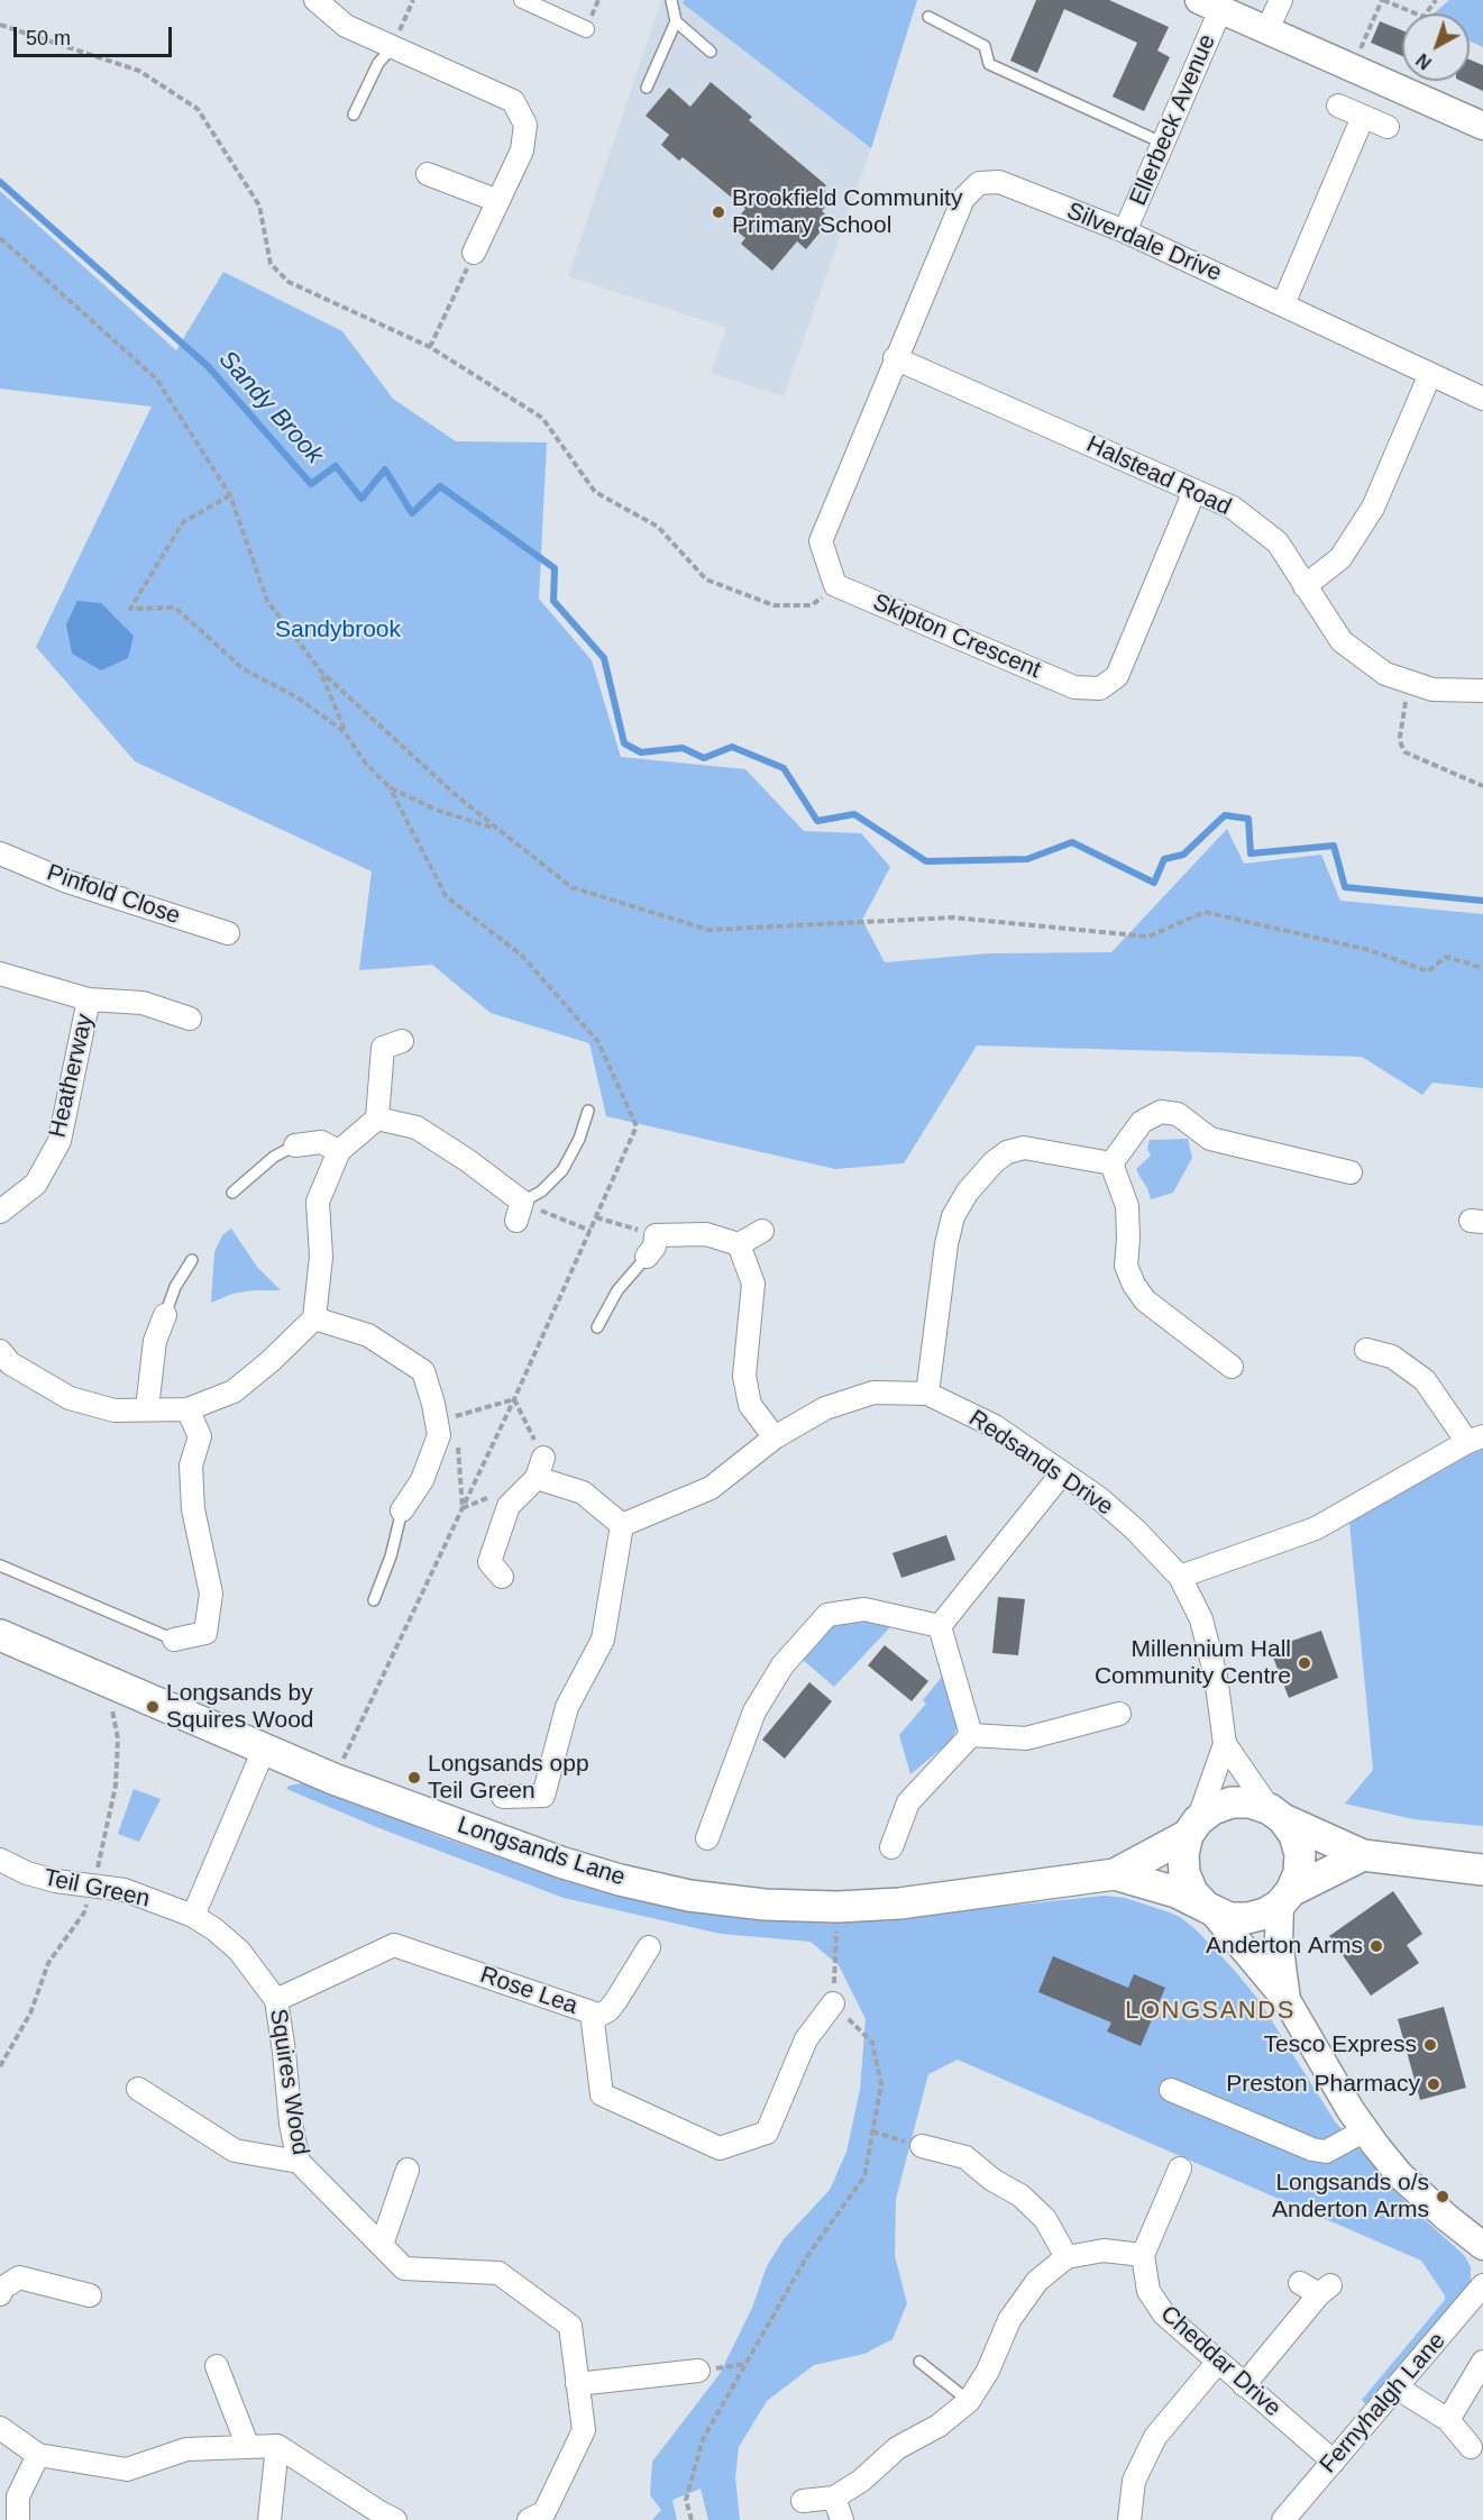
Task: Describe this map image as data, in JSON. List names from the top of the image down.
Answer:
{
  "streets": {
    "main road": ["Longsands Lane"],
    "street": [
      "Ellerbeck Avenue",
      "Silverdale Drive",
      "Halstead Road",
      "Skipton Crescent",
      "Pinfold Close",
      "Heatherway",
      "Redsands Drive",
      "Teil Green",
      "Rose Lea",
      "Squires Wood",
      "Cheddar Drive",
      "Fernyhalgh Lane"
    ]
  },
  "crossings": [
    ["Ellerbeck Avenue", "Silverdale Drive"],
    ["Silverdale Drive", "Halstead Road"],
    ["Halstead Road", "Skipton Crescent"],
    ["Redsands Drive", "Longsands Lane"],
    ["Teil Green", "Squires Wood"],
    ["Rose Lea", "Squires Wood"],
    ["Cheddar Drive", "Fernyhalgh Lane"]
  ],
  "districts": ["LONGSANDS"],
  "water": ["Sandy Brook"],
  "parks": ["Sandybrook"],
  "places": [
    "Brookfield Community Primary School",
    "Millennium Hall Community Centre",
    "Longsands by Squires Wood",
    "Longsands opp Teil Green",
    "Anderton Arms",
    "Tesco Express",
    "Preston Pharmacy",
    "Longsands o/s Anderton Arms"
  ],
  "scale_bar": "50 m",
  "north": "bottom left"
}
